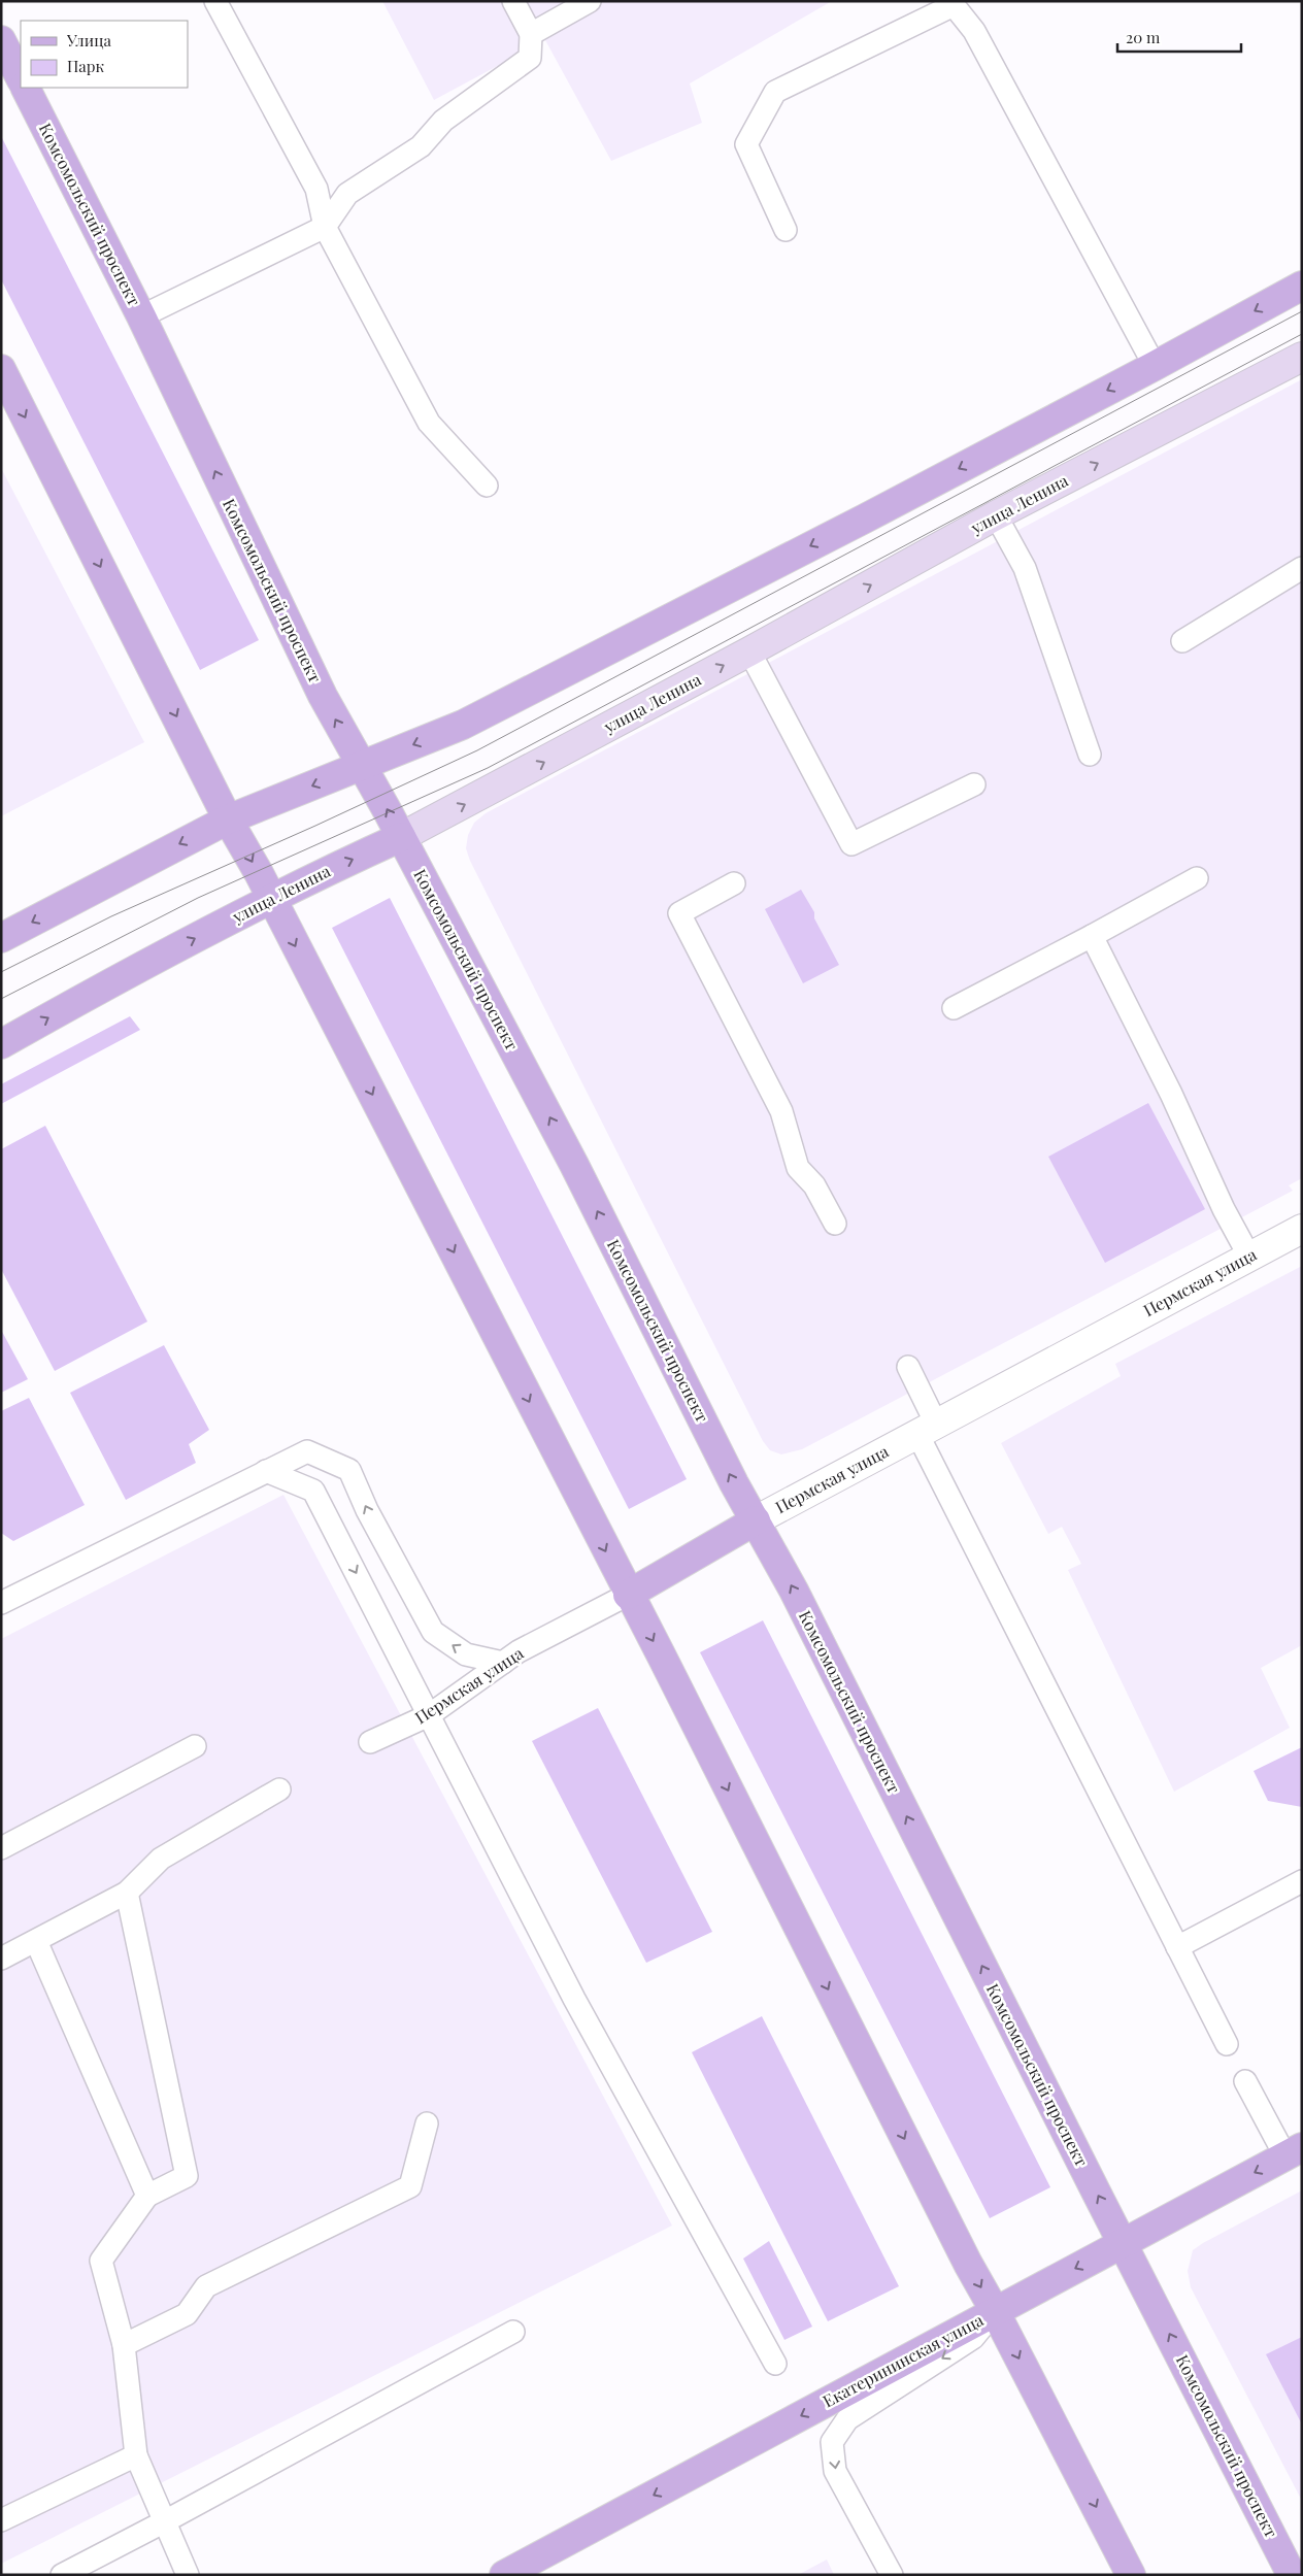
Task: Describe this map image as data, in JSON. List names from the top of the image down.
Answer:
{
  "streets": {
    "main road": [
      "Комсомольский проспект",
      "улица Ленина",
      "Пермская улица",
      "Екатерининская улица"
    ]
  },
  "crossings": [
    ["Комсомольский проспект", "улица Ленина"],
    ["Комсомольский проспект", "Пермская улица"],
    ["Комсомольский проспект", "Екатерининская улица"]
  ],
  "one_way": ["Екатерининская улица"],
  "legend": ["Улица", "Парк"],
  "scale_bar": "20 m"
}
